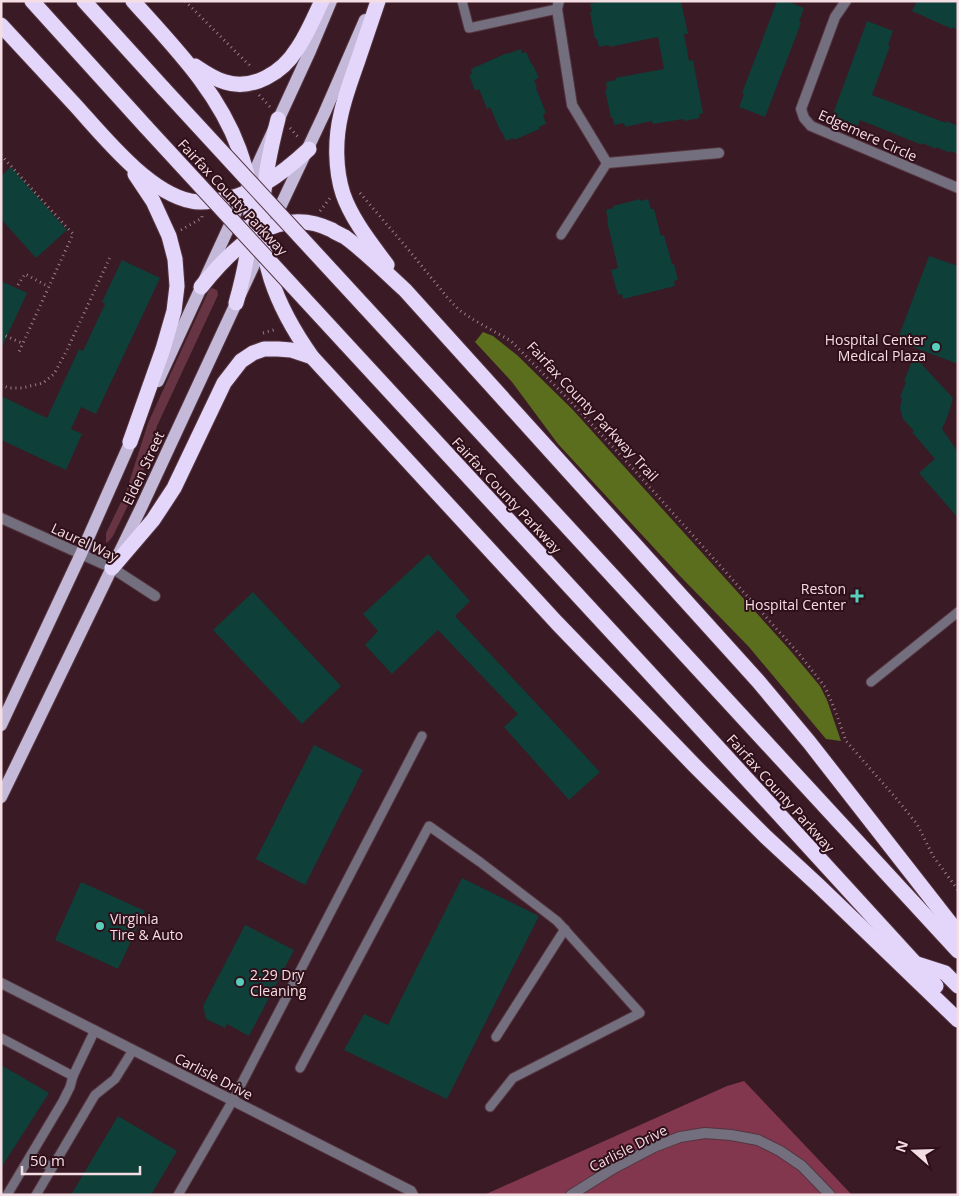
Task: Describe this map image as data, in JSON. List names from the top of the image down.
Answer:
{
  "streets": {
    "highway": ["Fairfax County Parkway"],
    "main road": ["Elden Street"],
    "street": ["Edgemere Circle", "Laurel Way", "Carlisle Drive"],
    "path": ["Fairfax County Parkway Trail"]
  },
  "crossings": [
    ["Elden Street", "Laurel Way"]
  ],
  "places": {
    "other": ["Hospital Center Medical Plaza", "Virginia Tire & Auto", "2.29 Dry Cleaning"],
    "health": ["Reston Hospital Center"]
  },
  "scale_bar": "50 m",
  "north": "left"
}
